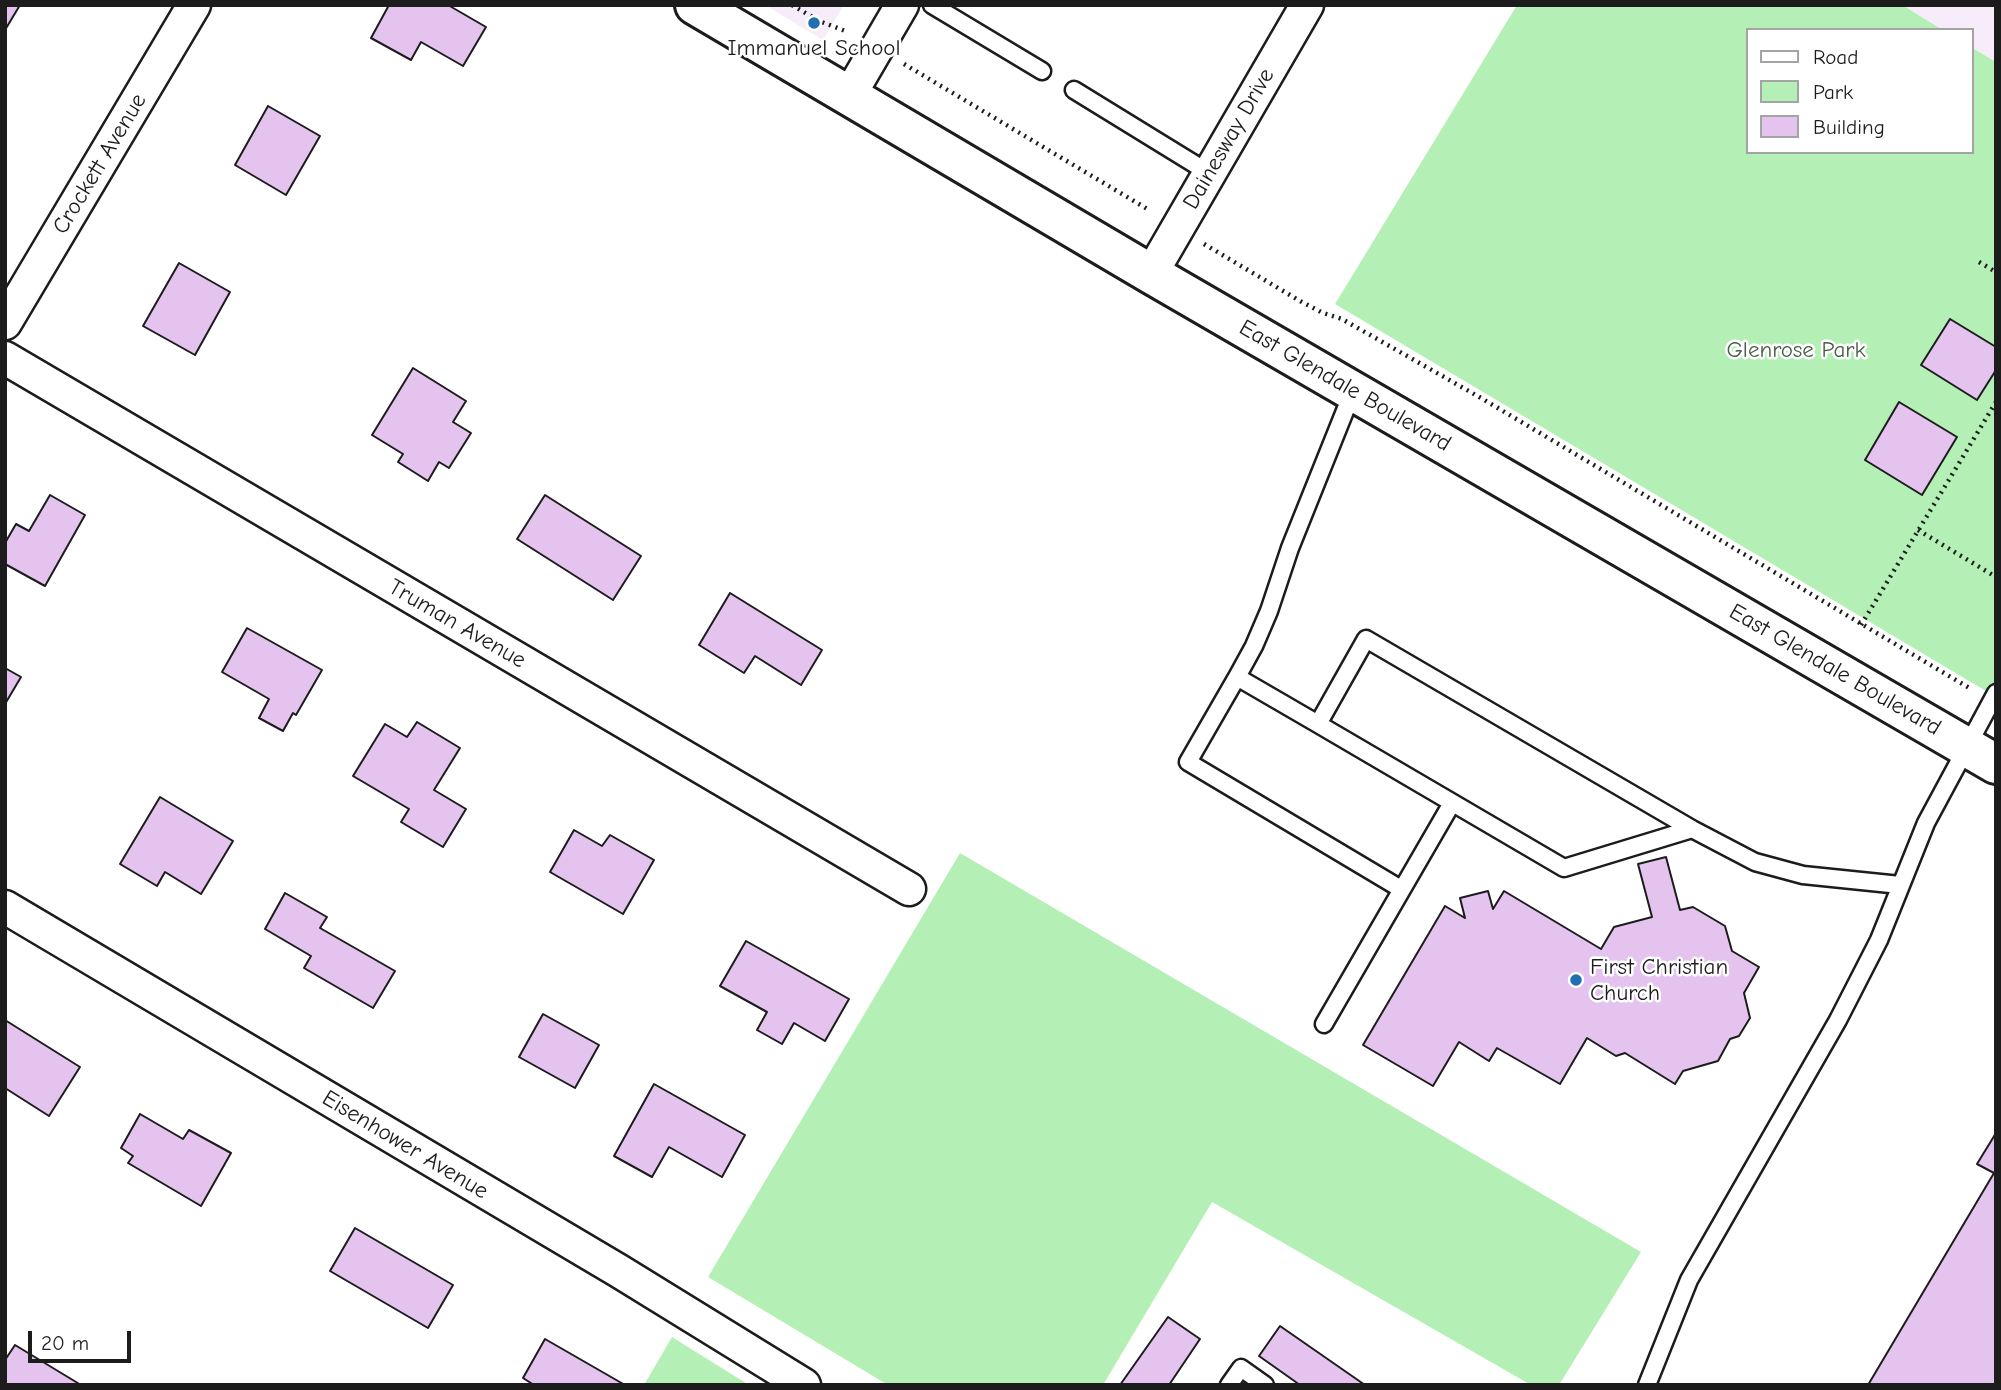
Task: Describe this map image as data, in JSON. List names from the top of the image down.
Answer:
{
  "streets": {
    "street": [
      "Dainesway Drive",
      "Crockett Avenue",
      "East Glendale Boulevard",
      "Truman Avenue",
      "Eisenhower Avenue"
    ]
  },
  "crossings": [
    ["Dainesway Drive", "East Glendale Boulevard"]
  ],
  "parks": ["Glenrose Park"],
  "places": ["Immanuel School", "First Christian Church"],
  "legend": ["Road", "Park", "Building"],
  "scale_bar": "20 m"
}
